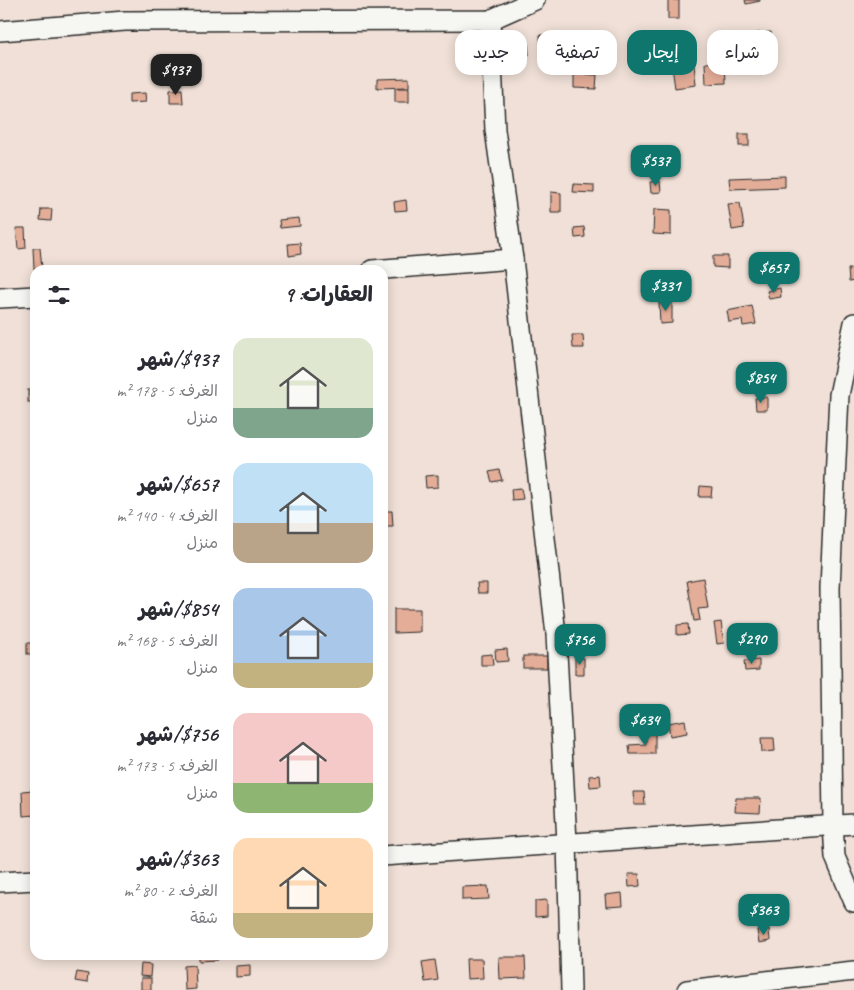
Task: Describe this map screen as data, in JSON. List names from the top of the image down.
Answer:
{
  "page": {
    "chip": [
      "شراء",
      "إيجار",
      "تصفية",
      "جديد"
    ],
    "price": [
      "$937",
      "$537",
      "$657",
      "$331",
      "$854",
      "$290",
      "$756",
      "$634",
      "$363"
    ],
    "heading": "العقارات: 9",
    "list": [
      {
        "name": "$937/شهر",
        "note": "الغرف: 5 · 178 m² · منزل"
      },
      {
        "name": "$657/شهر",
        "note": "الغرف: 4 · 140 m² · منزل"
      },
      {
        "name": "$854/شهر",
        "note": "الغرف: 5 · 168 m² · منزل"
      },
      {
        "name": "$756/شهر",
        "note": "الغرف: 5 · 173 m² · منزل"
      },
      {
        "name": "$363/شهر",
        "note": "الغرف: 2 · 80 m² · شقة"
      }
    ]
  }
}
